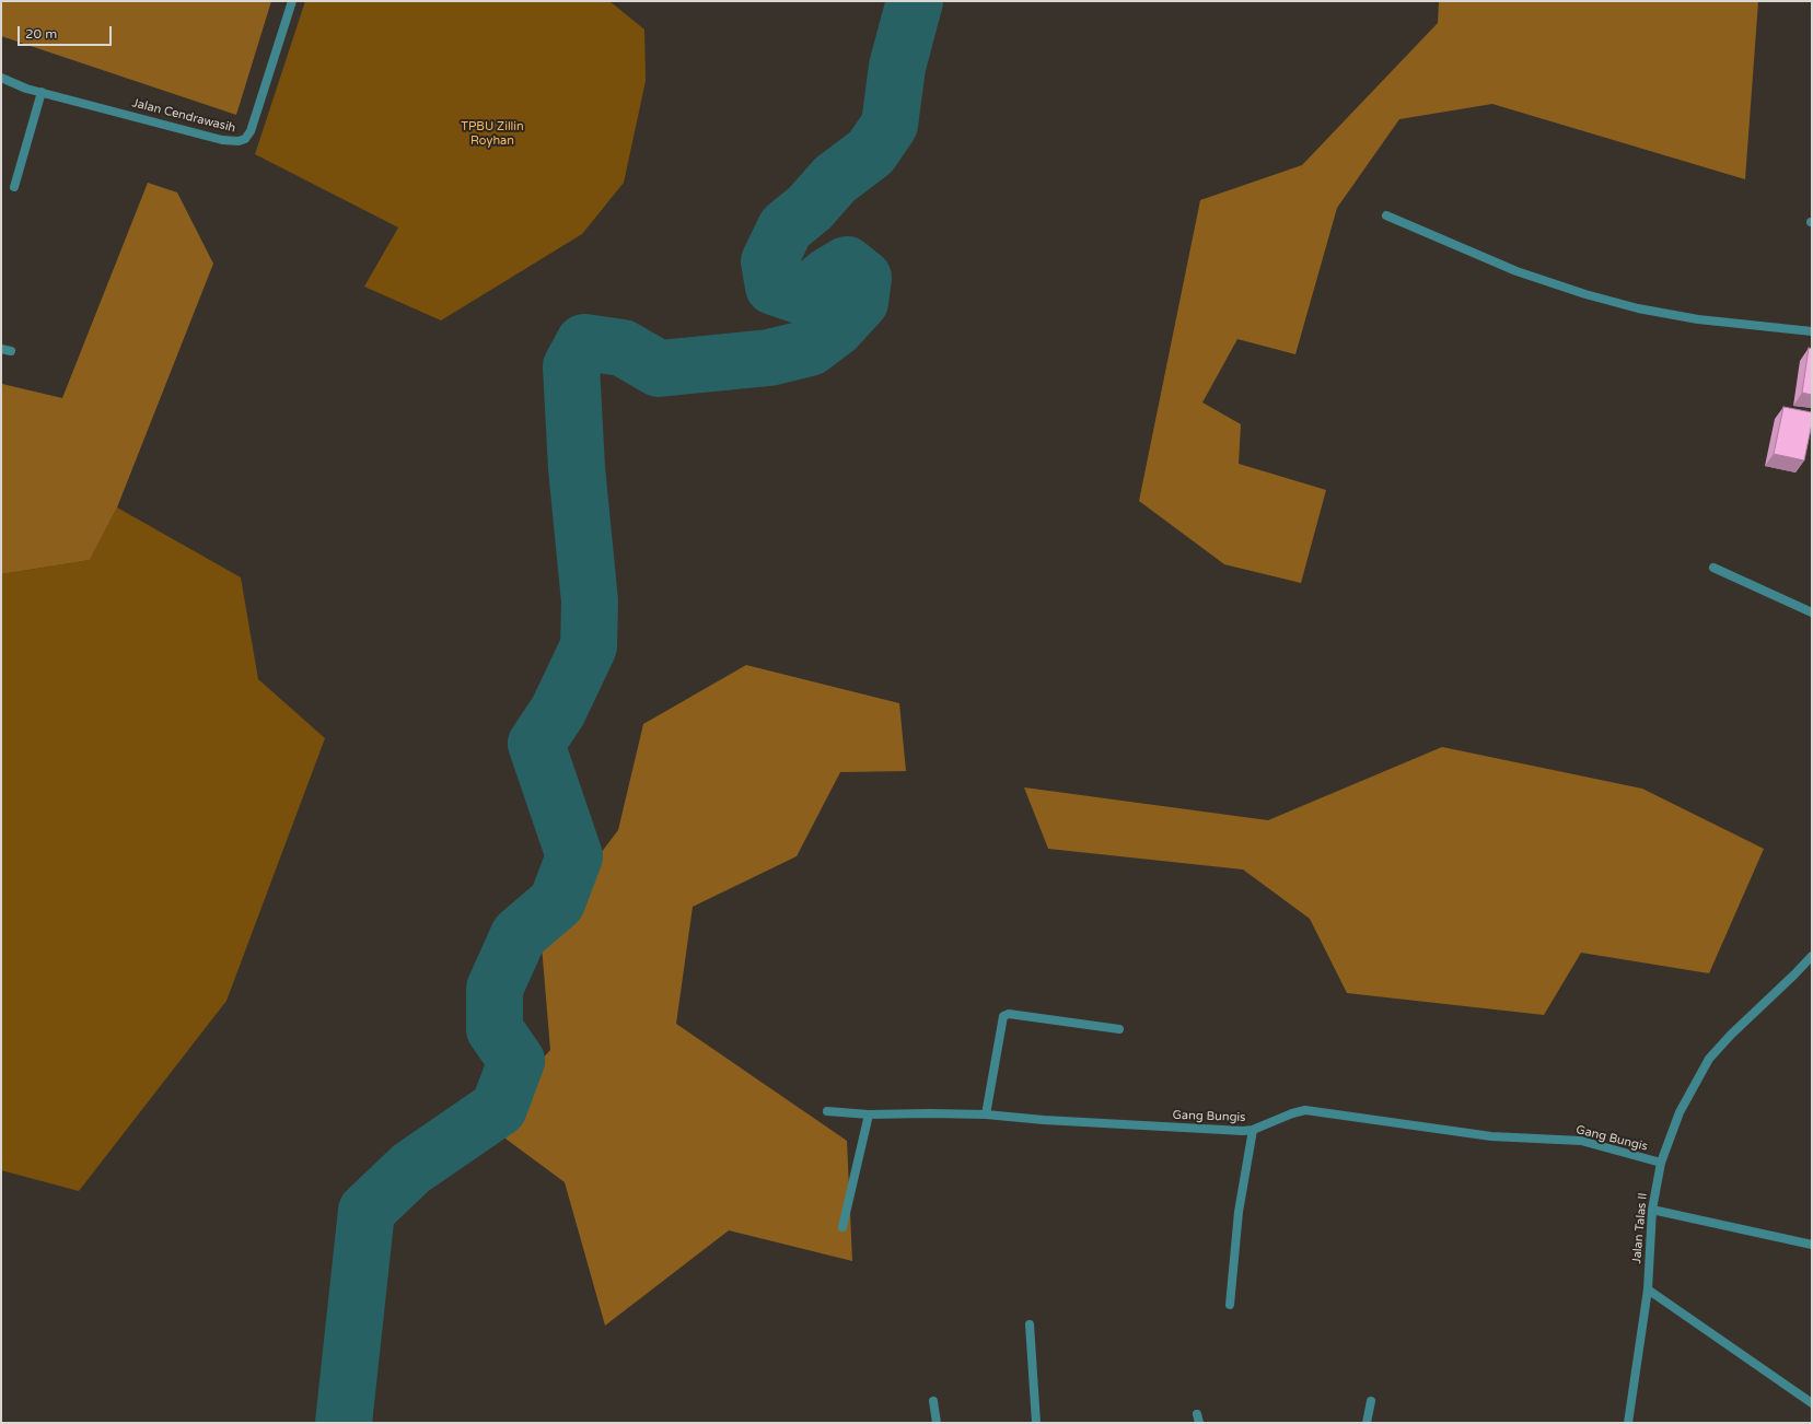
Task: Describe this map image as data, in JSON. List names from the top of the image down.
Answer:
{
  "streets": {
    "street": ["Jalan Cendrawasih", "Gang Bungis", "Jalan Talas II"]
  },
  "crossings": [
    ["Gang Bungis", "Jalan Talas II"]
  ],
  "parks": ["TPBU Zillin Royhan"],
  "scale_bar": "20 m"
}
